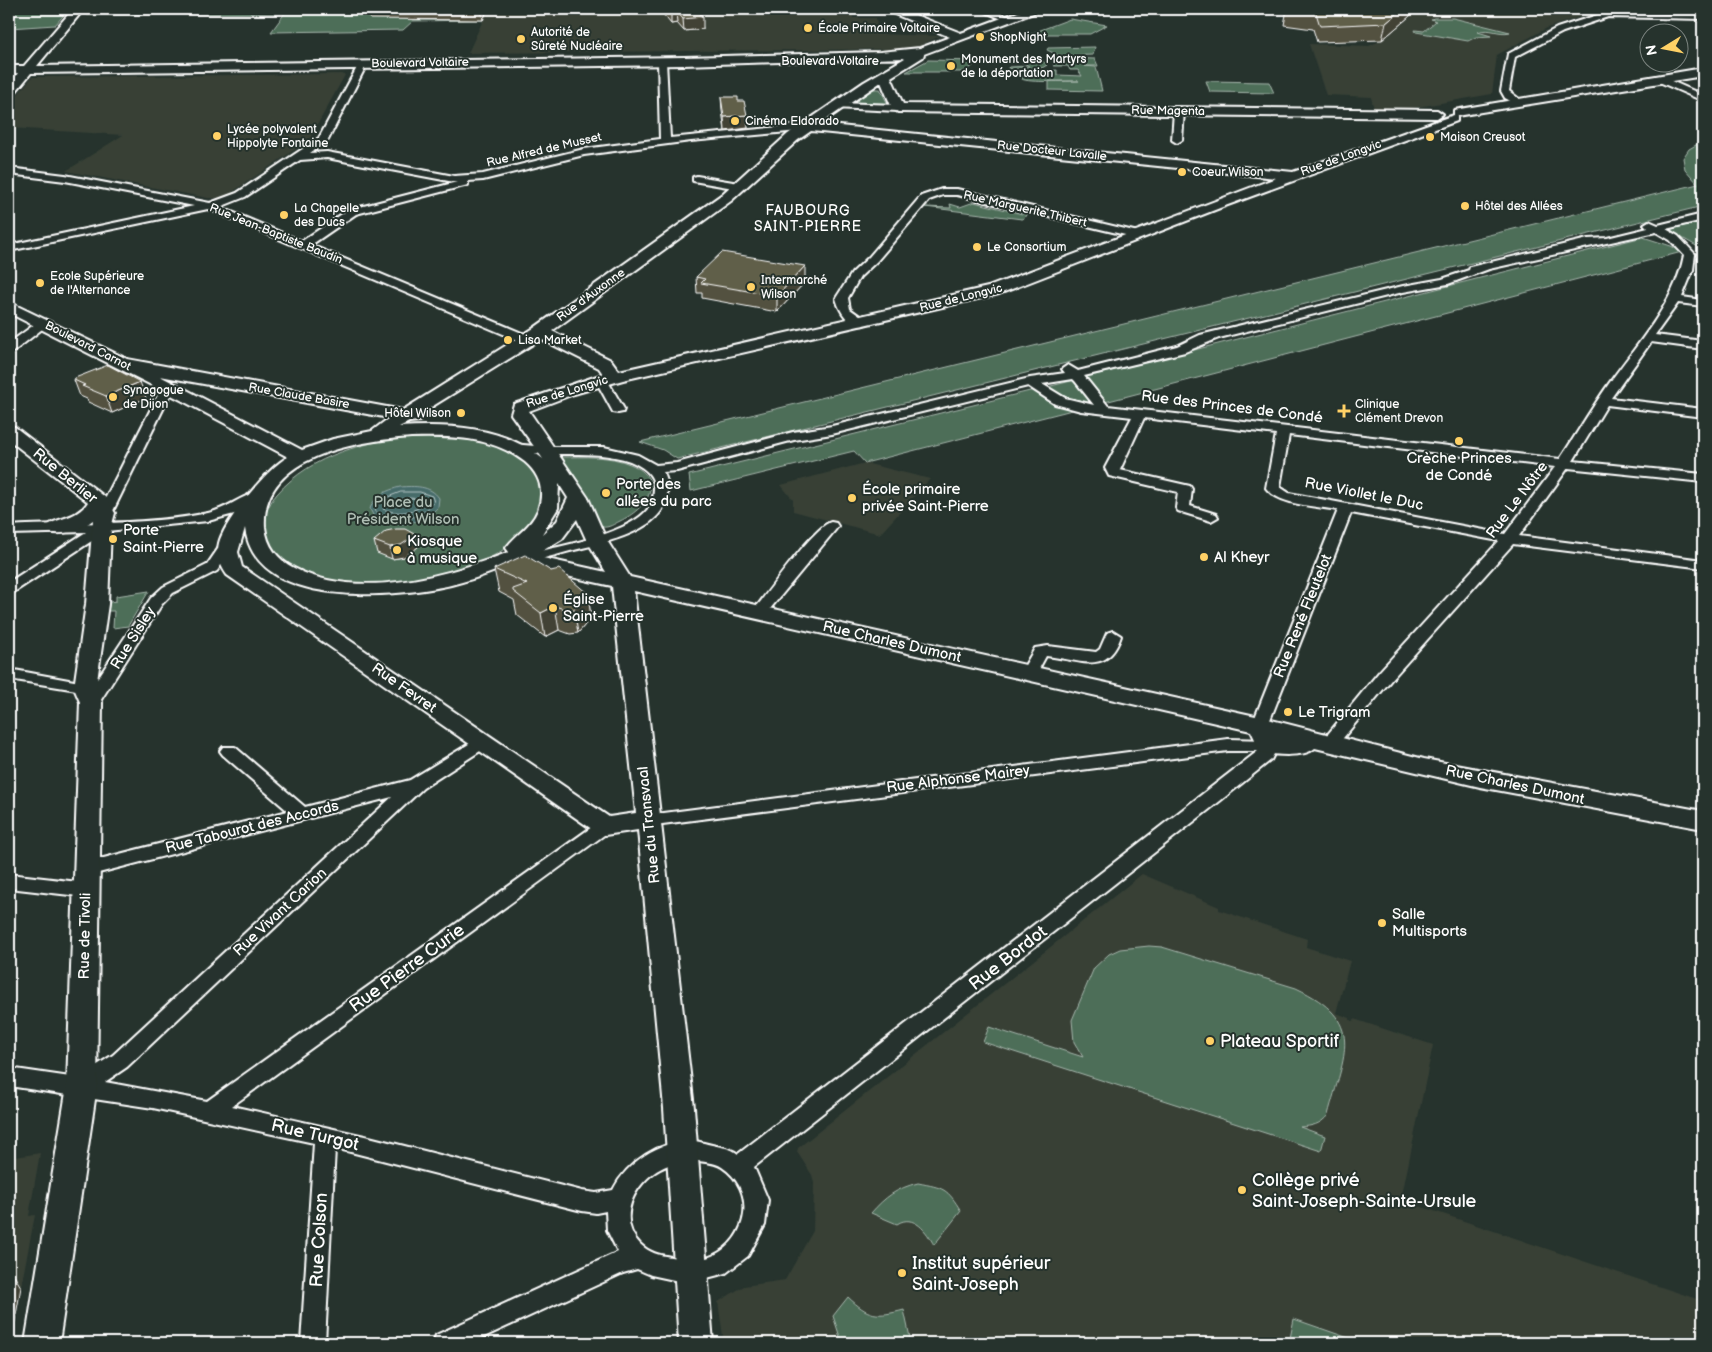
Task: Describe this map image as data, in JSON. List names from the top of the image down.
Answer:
{
  "streets": {
    "street": [
      "Boulevard Voltaire",
      "Rue Magenta",
      "Rue Alfred de Musset",
      "Rue Docteur Lavalle",
      "Rue de Longvic",
      "Rue Marguerite Thibert",
      "Rue Jean-Baptiste Baudin",
      "Rue d'Auxonne",
      "Boulevard Carnot",
      "Rue Claude Basire",
      "Rue des Princes de Condé",
      "Rue Berlier",
      "Rue Viollet le Duc",
      "Rue Le Nôtre",
      "Rue René Fleutelot",
      "Rue Sisley",
      "Rue Charles Dumont",
      "Rue Fevret",
      "Rue Alphonse Mairey",
      "Rue du Transvaal",
      "Rue Tabourot des Accords",
      "Rue Vivant Carion",
      "Rue de Tivoli",
      "Rue Bordot",
      "Rue Pierre Curie",
      "Rue Turgot",
      "Rue Colson"
    ]
  },
  "crossings": [
    ["Boulevard Voltaire", "Rue d'Auxonne"],
    ["Rue Magenta", "Rue de Longvic"],
    ["Rue Alfred de Musset", "Rue Docteur Lavalle"],
    ["Rue Alfred de Musset", "Rue d'Auxonne"],
    ["Rue Docteur Lavalle", "Rue de Longvic"],
    ["Rue Docteur Lavalle", "Rue d'Auxonne"],
    ["Rue de Longvic", "Rue Marguerite Thibert"],
    ["Rue Jean-Baptiste Baudin", "Rue d'Auxonne"],
    ["Rue d'Auxonne", "Rue Claude Basire"],
    ["Boulevard Carnot", "Rue Claude Basire"],
    ["Rue des Princes de Condé", "Rue Viollet le Duc"],
    ["Rue des Princes de Condé", "Rue Le Nôtre"],
    ["Rue Berlier", "Rue de Tivoli"],
    ["Rue Viollet le Duc", "Rue Le Nôtre"],
    ["Rue Viollet le Duc", "Rue René Fleutelot"],
    ["Rue Le Nôtre", "Rue Charles Dumont"],
    ["Rue René Fleutelot", "Rue Charles Dumont"],
    ["Rue René Fleutelot", "Rue Alphonse Mairey"],
    ["Rue René Fleutelot", "Rue Bordot"],
    ["Rue Sisley", "Rue Fevret"],
    ["Rue Sisley", "Rue de Tivoli"],
    ["Rue Charles Dumont", "Rue Alphonse Mairey"],
    ["Rue Charles Dumont", "Rue du Transvaal"],
    ["Rue Charles Dumont", "Rue Bordot"],
    ["Rue Fevret", "Rue Vivant Carion"],
    ["Rue Fevret", "Rue Pierre Curie"],
    ["Rue Alphonse Mairey", "Rue du Transvaal"],
    ["Rue Alphonse Mairey", "Rue Bordot"],
    ["Rue Tabourot des Accords", "Rue Vivant Carion"],
    ["Rue Tabourot des Accords", "Rue de Tivoli"],
    ["Rue Vivant Carion", "Rue de Tivoli"],
    ["Rue Vivant Carion", "Rue Turgot"],
    ["Rue de Tivoli", "Rue Turgot"],
    ["Rue Pierre Curie", "Rue Turgot"],
    ["Rue Turgot", "Rue Colson"]
  ],
  "districts": ["FAUBOURG SAINT-PIERRE"],
  "parks": ["Place du Président Wilson"],
  "places": {
    "other": [
      "École Primaire Voltaire",
      "ShopNight",
      "Autorité de Sûreté Nucléaire",
      "Monument des Martyrs de la déportation",
      "Cinéma Eldorado",
      "Lycée polyvalent Hippolyte Fontaine",
      "Maison Creusot",
      "Coeur Wilson",
      "Hôtel des Allées",
      "La Chapelle des Ducs",
      "Le Consortium",
      "Ecole Supérieure de l'Alternance",
      "Intermarché Wilson",
      "Lisa Market",
      "Synagogue de Dijon",
      "Hôtel Wilson",
      "Crèche Princes de Condé",
      "Porte des allées du parc",
      "École primaire privée Saint-Pierre",
      "Porte Saint-Pierre",
      "Kiosque à musique",
      "Al Kheyr",
      "Église Saint-Pierre",
      "Le Trigram",
      "Salle Multisports",
      "Plateau Sportif",
      "Collège privé Saint-Joseph-Sainte-Ursule",
      "Institut supérieur Saint-Joseph"
    ],
    "health": ["Clinique Clément Drevon"]
  },
  "north": "left"
}
